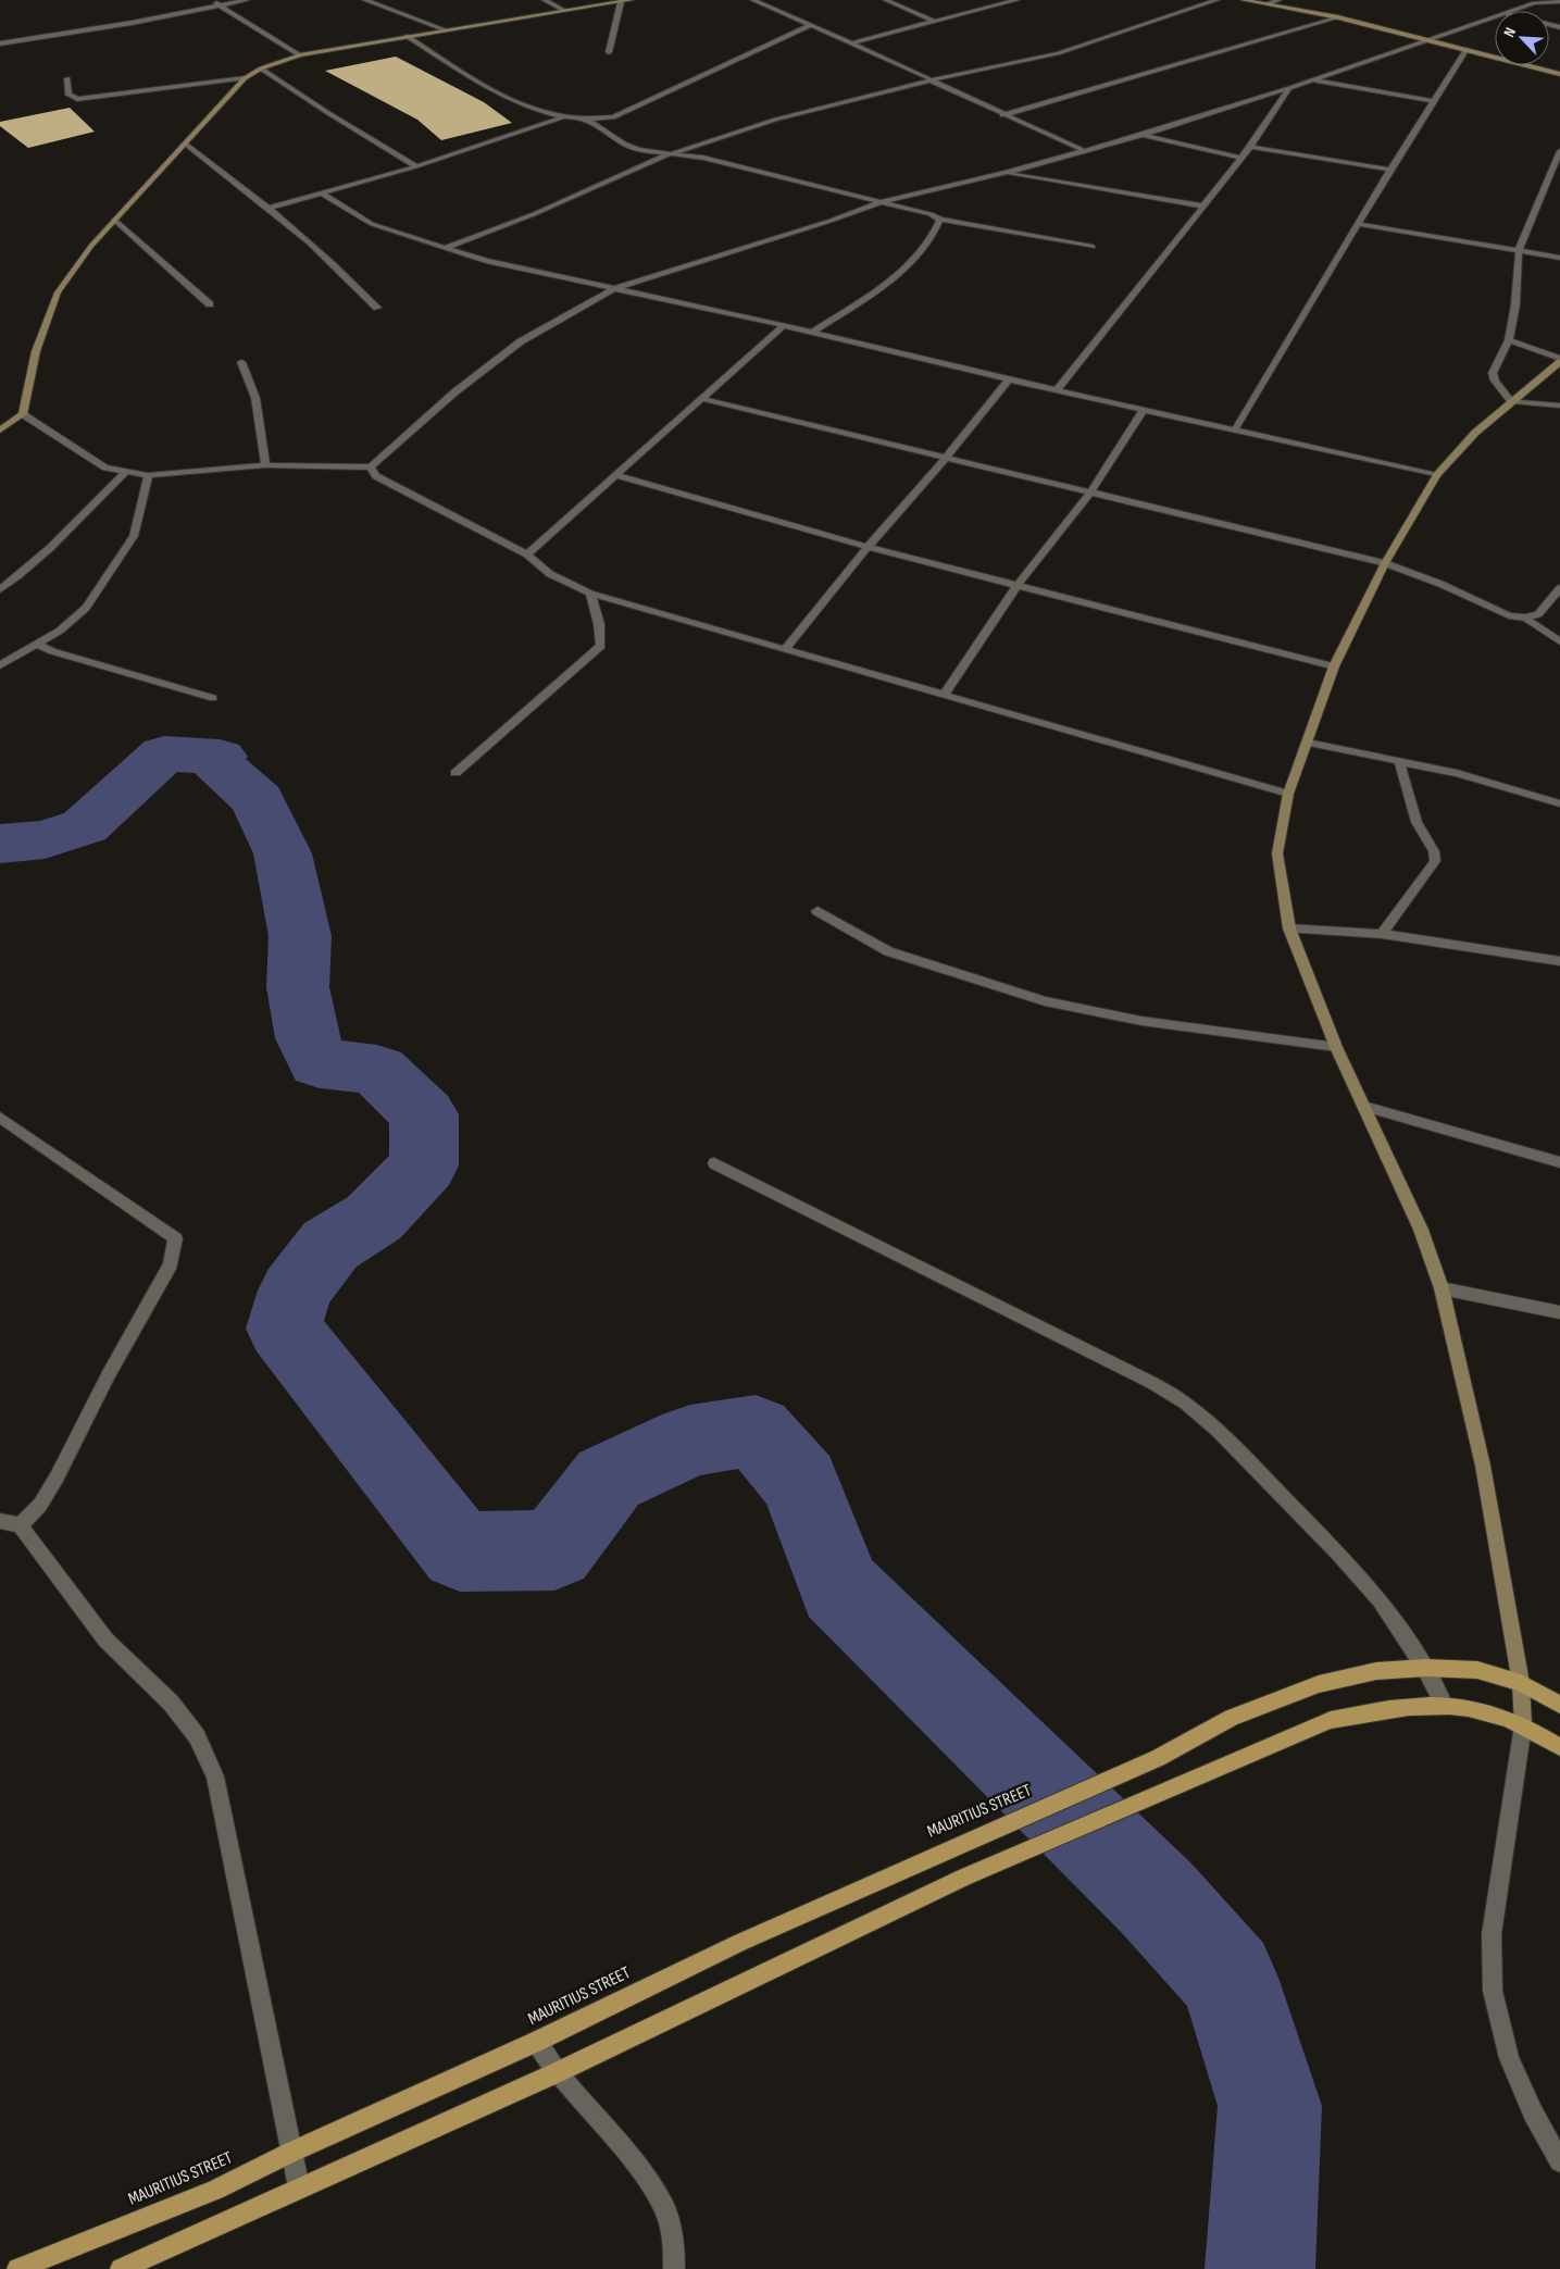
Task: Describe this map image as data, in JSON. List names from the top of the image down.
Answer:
{
  "streets": {
    "main road": ["MAURITIUS STREET"]
  },
  "north": "top left"
}
